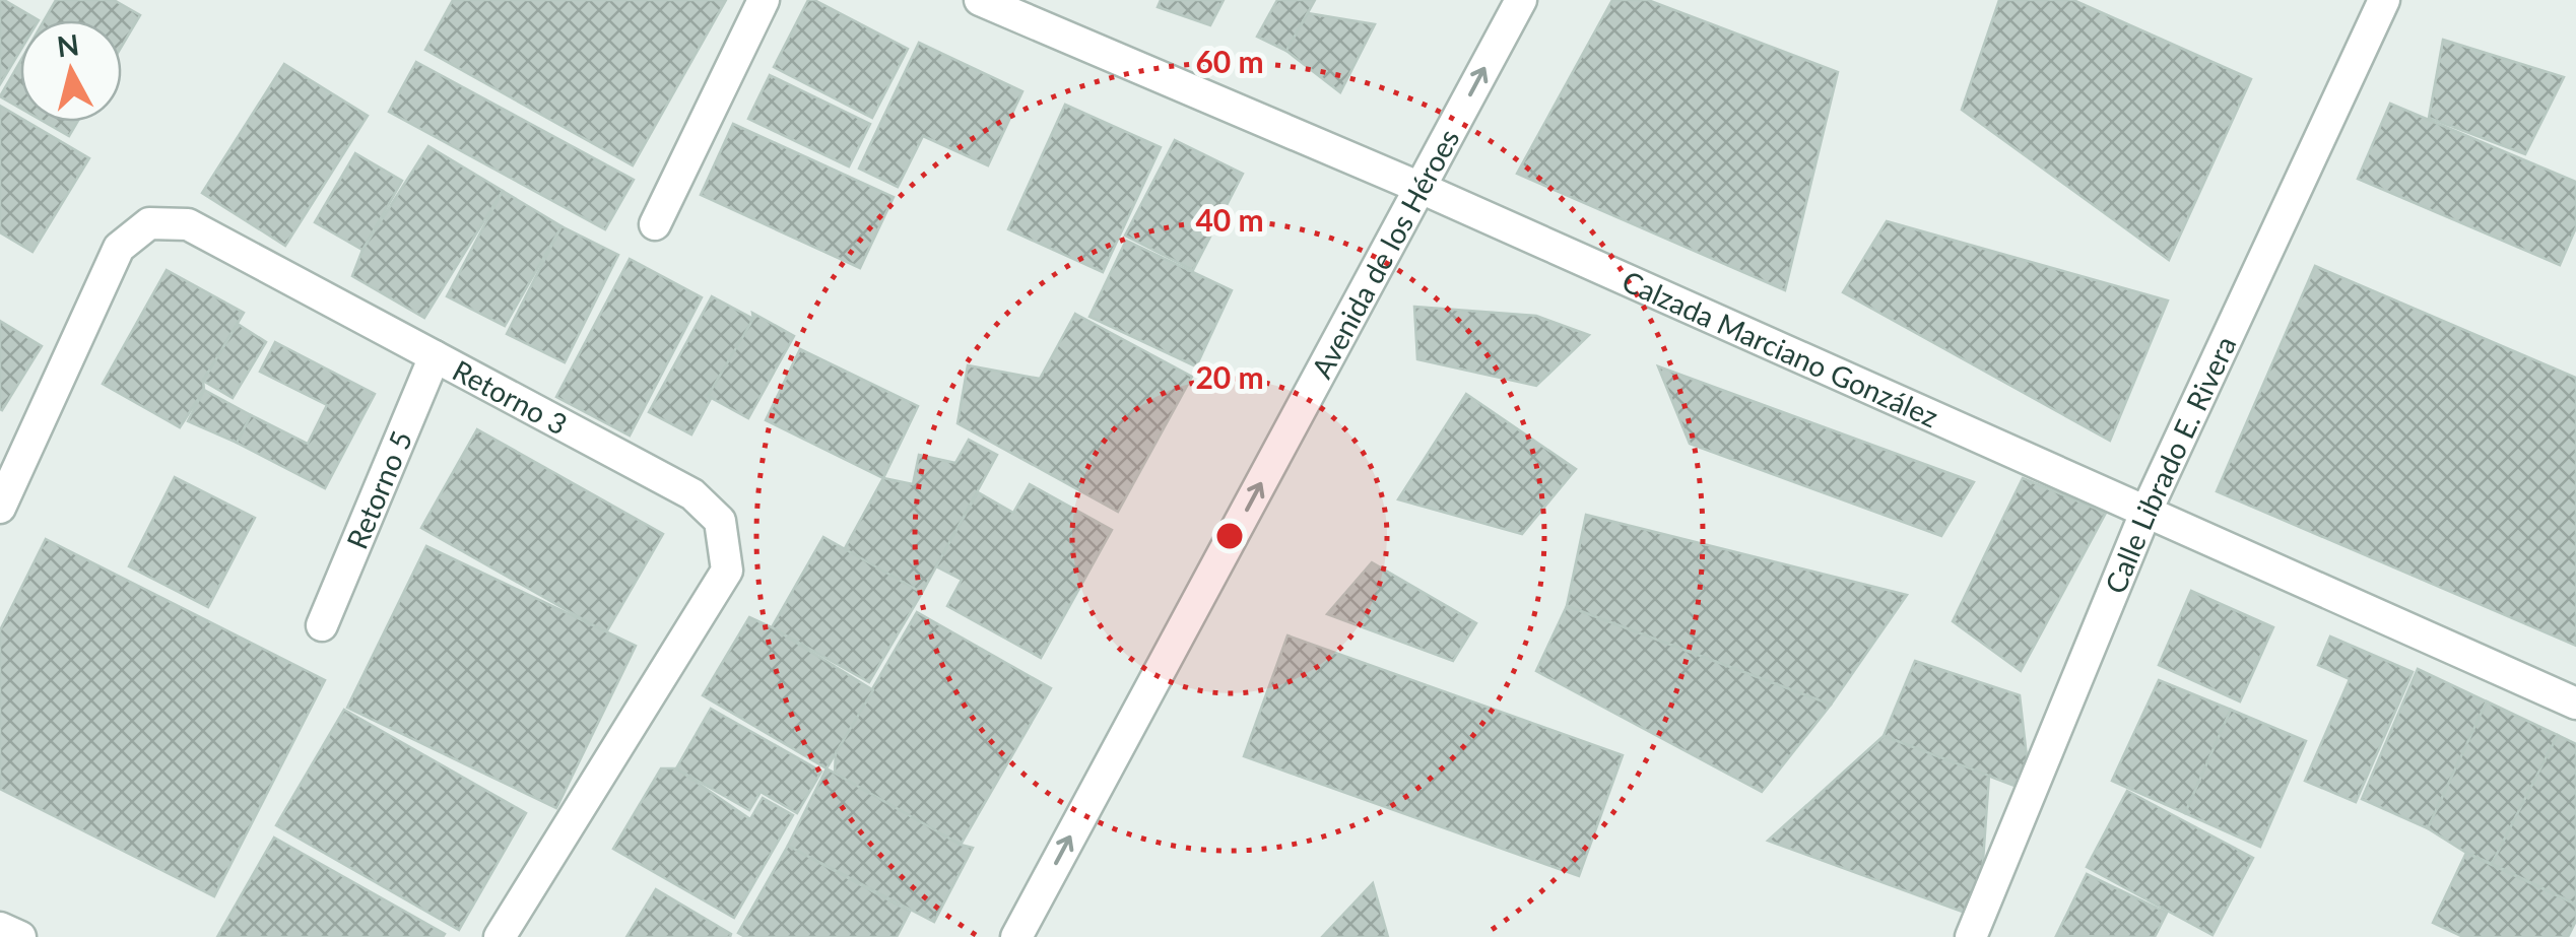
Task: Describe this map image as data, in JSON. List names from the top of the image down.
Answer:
{
  "streets": {
    "street": [
      "Avenida de los Héroes",
      "Calzada Marciano González",
      "Retorno 3",
      "Calle Librado E. Rivera",
      "Retorno 5"
    ]
  },
  "crossings": [
    ["Avenida de los Héroes", "Calzada Marciano González"],
    ["Calzada Marciano González", "Calle Librado E. Rivera"],
    ["Retorno 3", "Retorno 5"]
  ],
  "one_way": ["Avenida de los Héroes"],
  "north": "top",
  "rings": ["60 m", "40 m", "20 m"]
}
